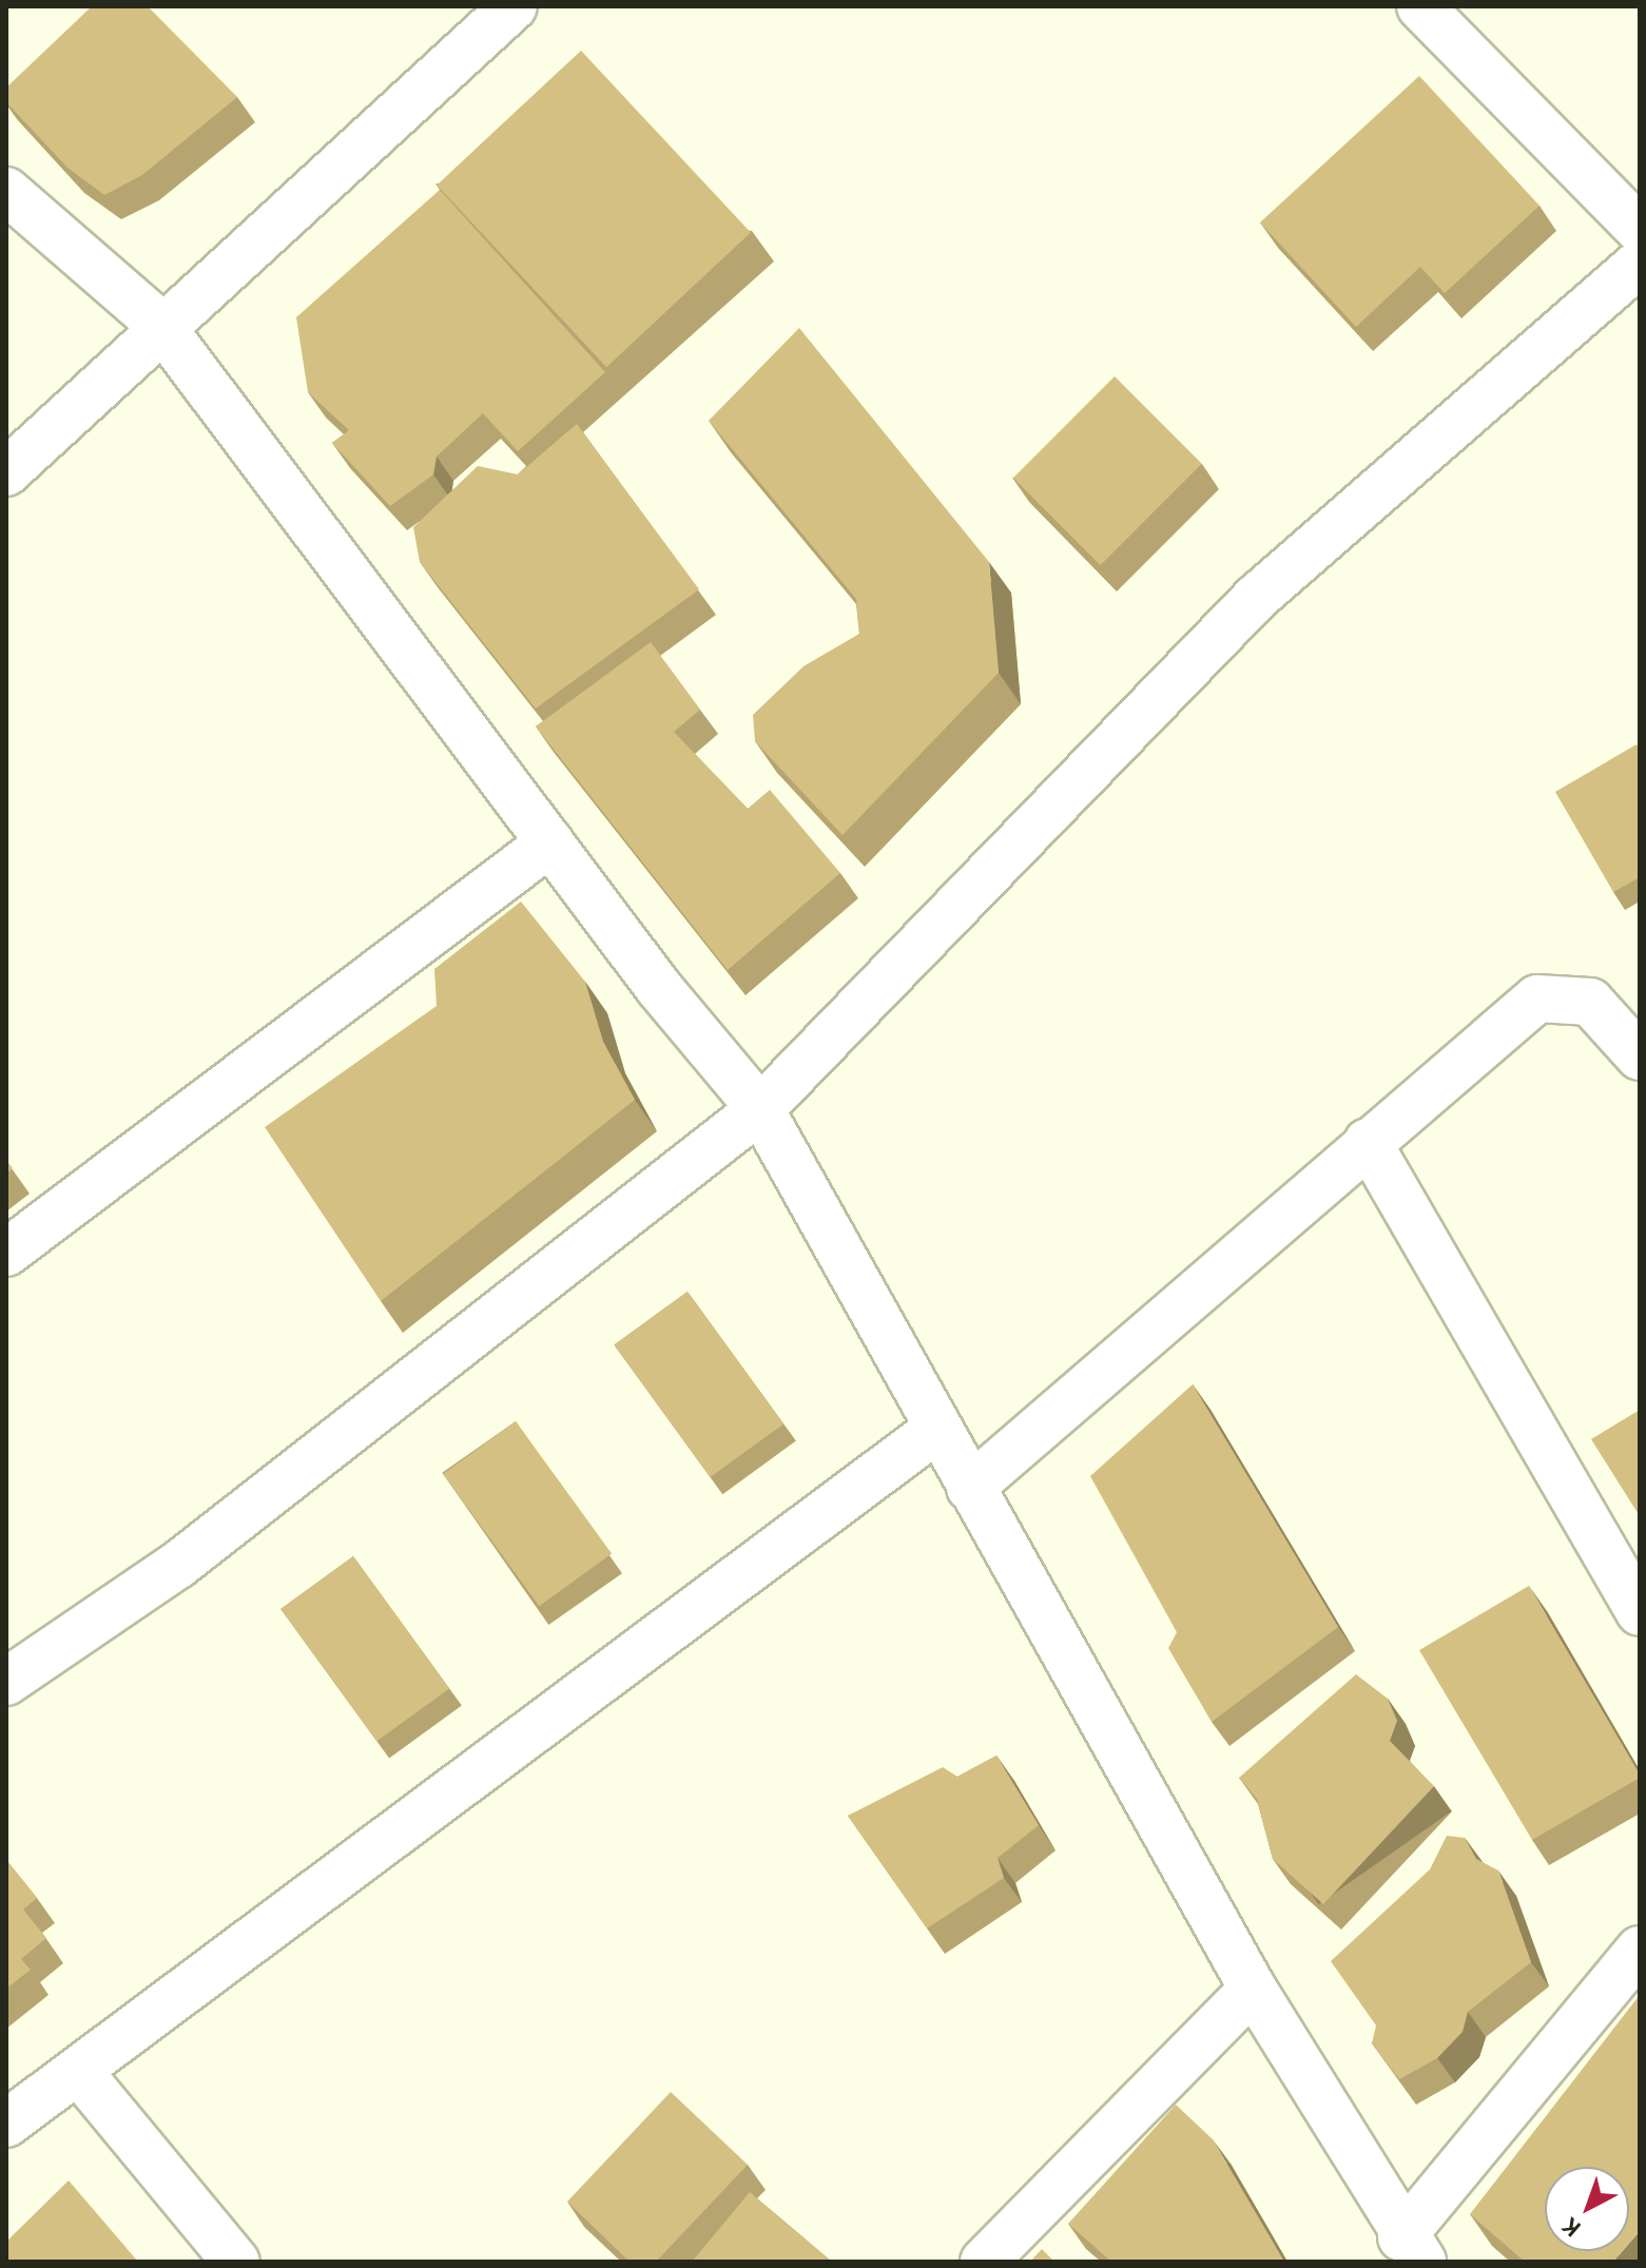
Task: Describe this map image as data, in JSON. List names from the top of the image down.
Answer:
{
  "north": "bottom left"
}
